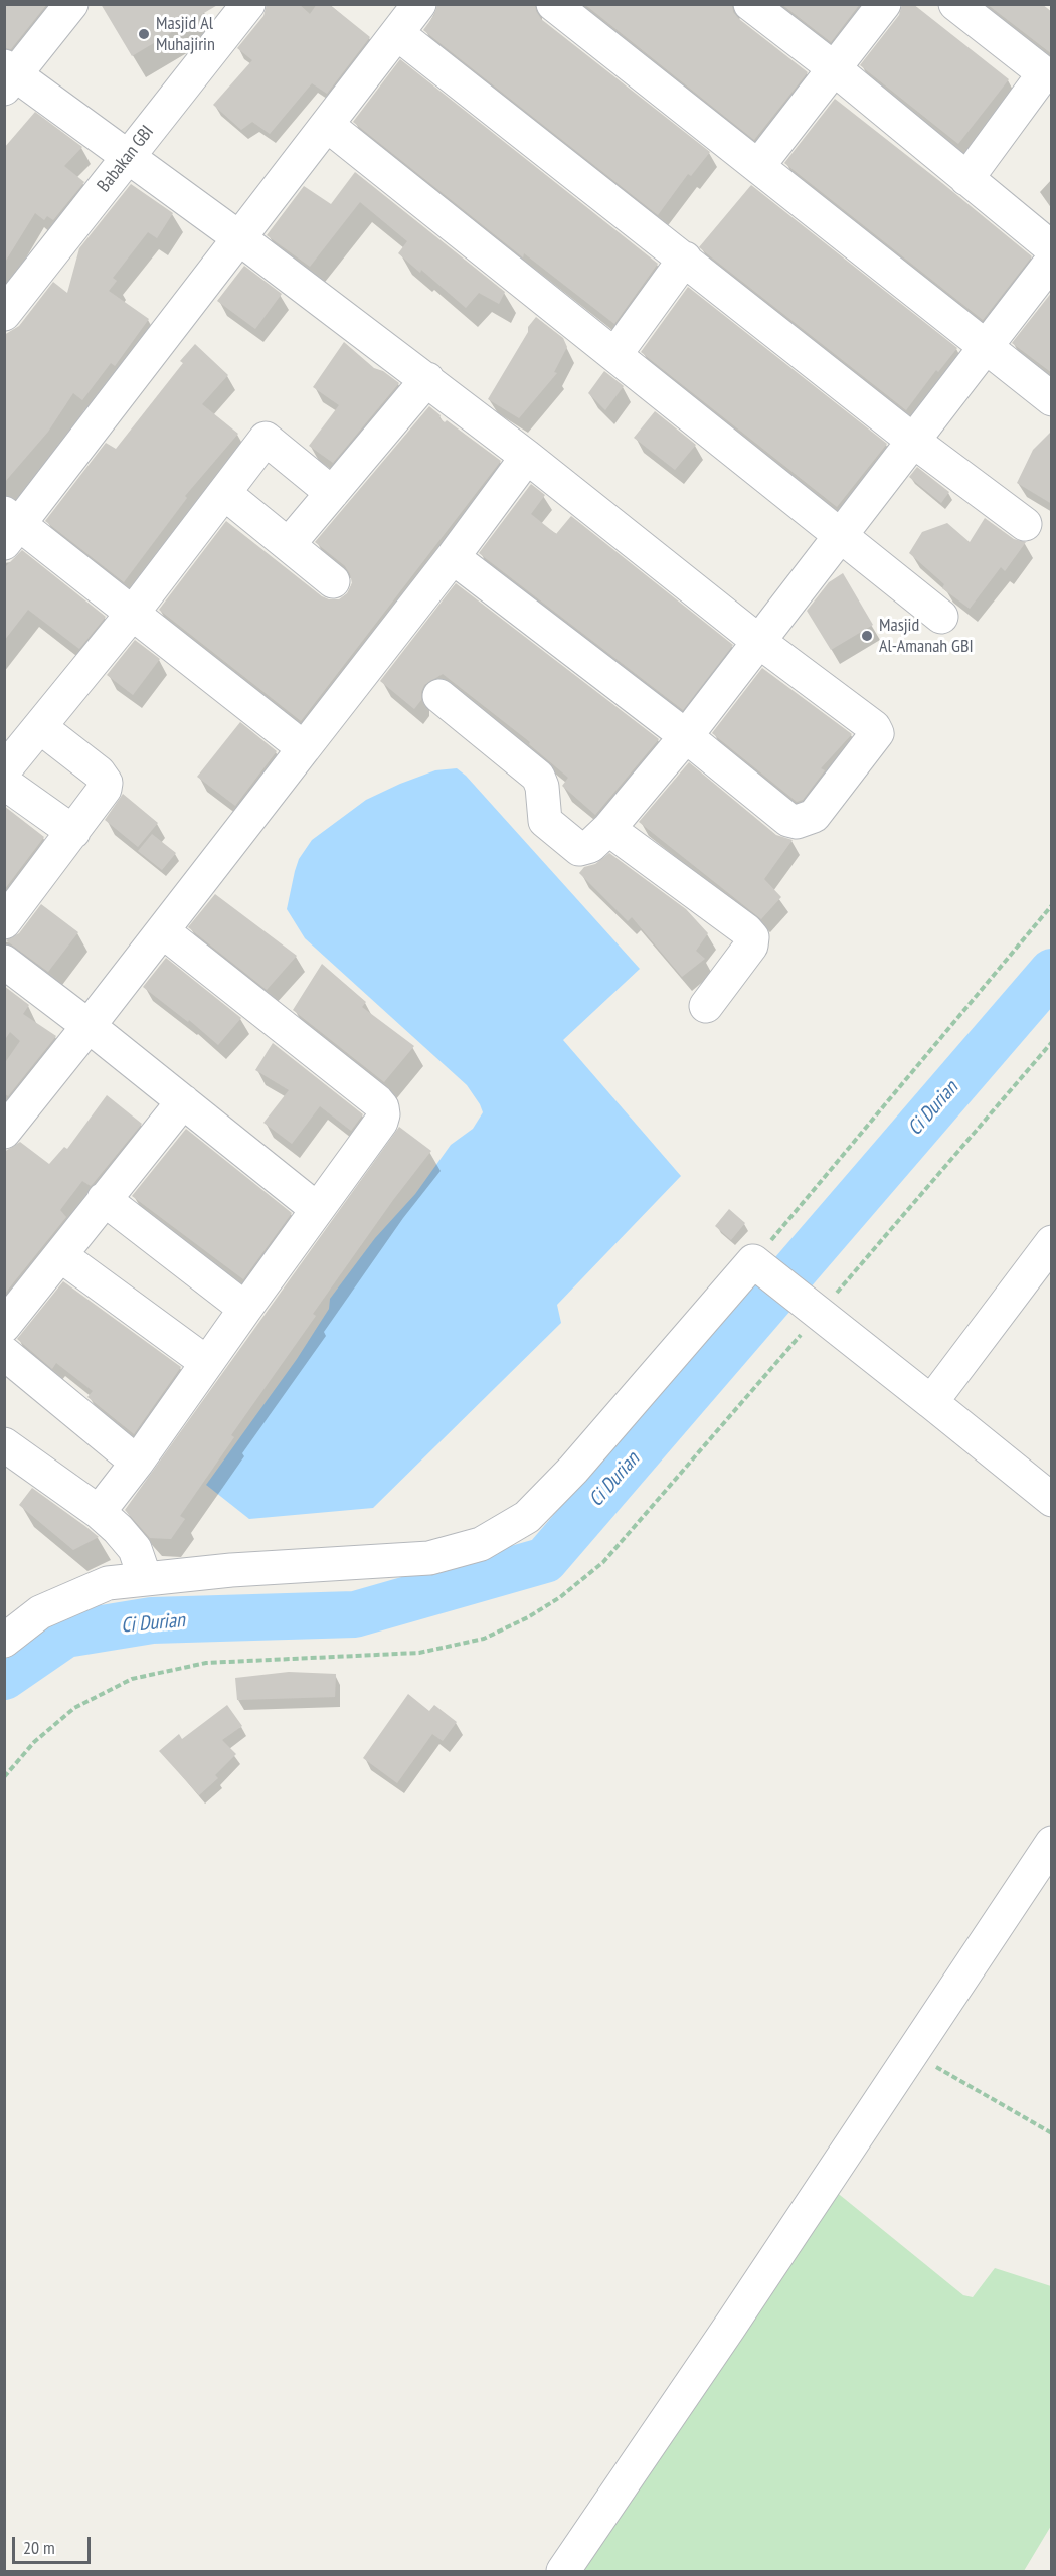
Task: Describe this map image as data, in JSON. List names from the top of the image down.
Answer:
{
  "streets": {
    "street": ["Babakan GBI"]
  },
  "water": ["Ci Durian"],
  "places": ["Masjid Al Muhajirin", "Masjid Al-Amanah GBI"],
  "scale_bar": "20 m"
}
